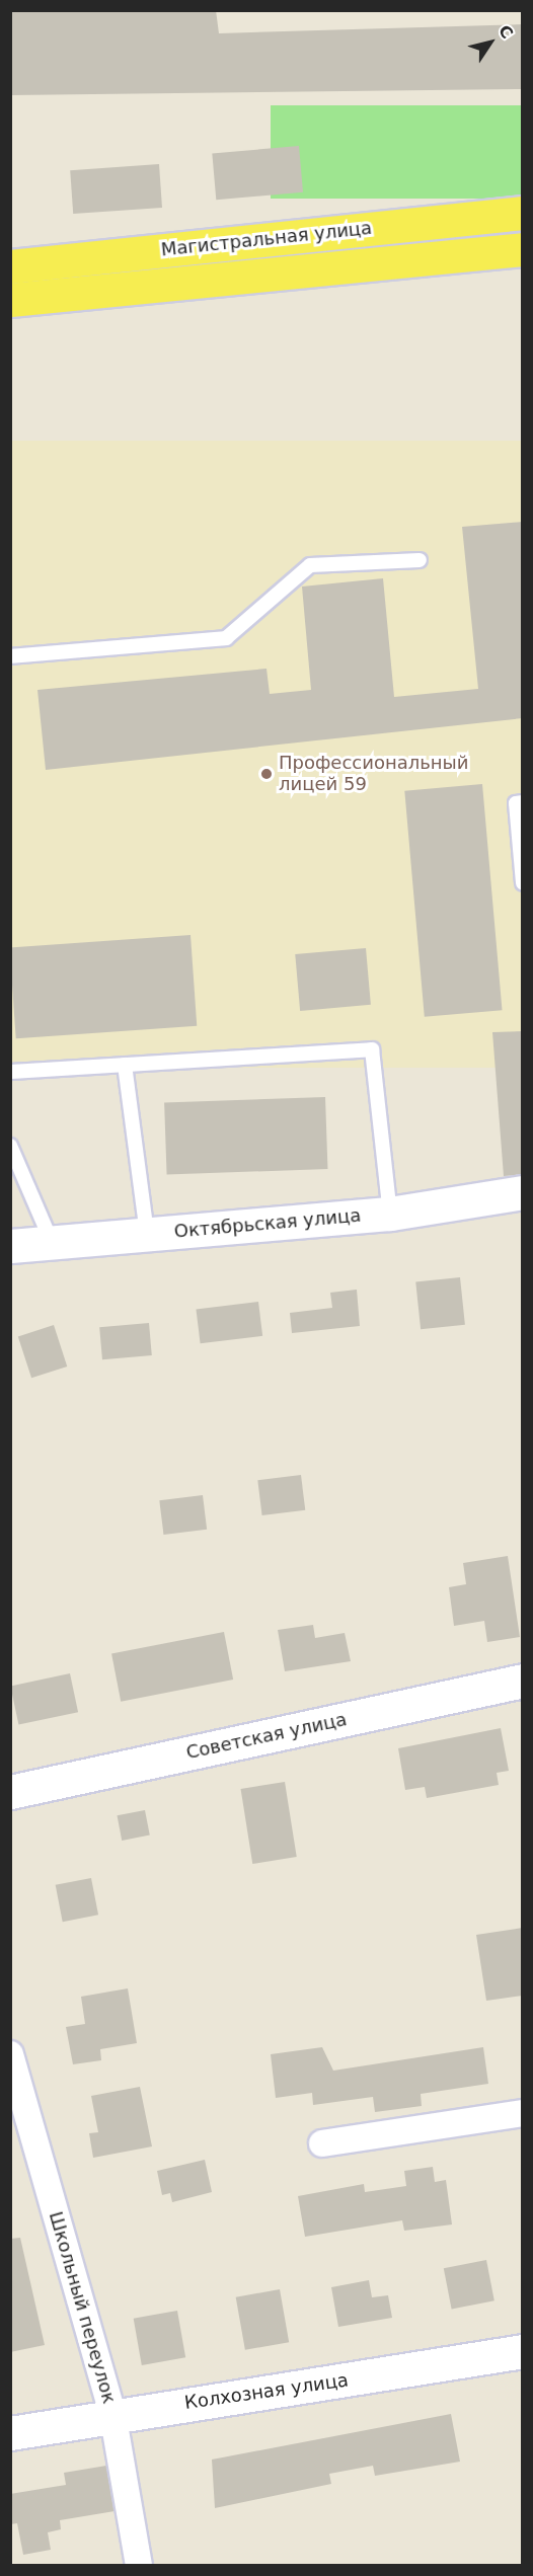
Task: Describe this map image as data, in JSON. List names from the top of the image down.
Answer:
{
  "streets": {
    "main road": ["Магистральная улица"],
    "street": [
      "Октябрьская улица",
      "Советская улица",
      "Школьный переулок",
      "Колхозная улица"
    ]
  },
  "crossings": [
    ["Школьный переулок", "Колхозная улица"]
  ],
  "places": ["Профессиональный лицей 59"],
  "north": "top right"
}
